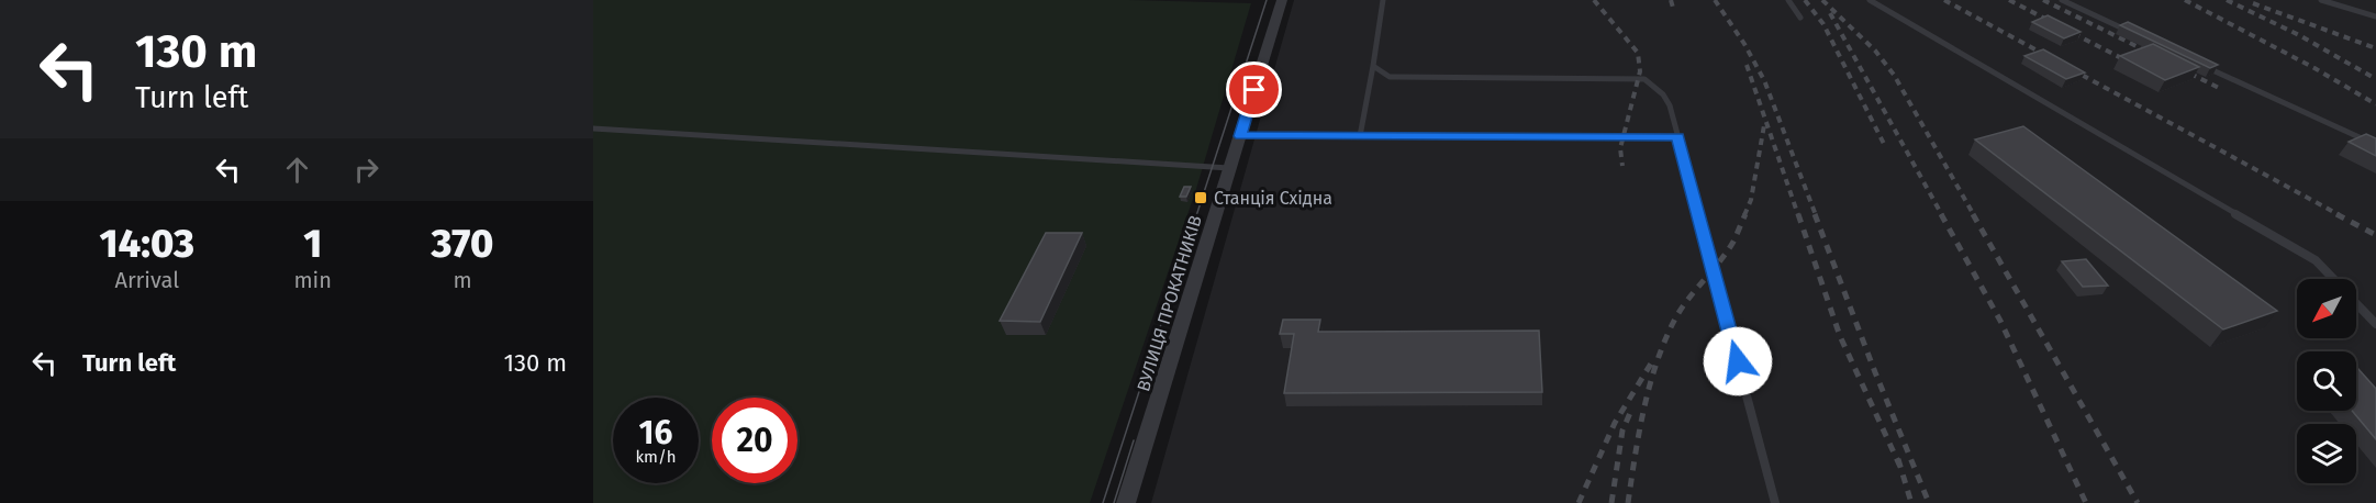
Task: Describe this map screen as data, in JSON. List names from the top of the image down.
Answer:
{
  "streets": {
    "street": ["ВУЛИЦЯ ПРОКАТНИКІВ"]
  },
  "places": {
    "transit": ["Станція Східна"]
  },
  "north": "bottom left",
  "page": {
    "turn": ["130 m", "Turn left"],
    "eta": [
      "14:03",
      "Arrival",
      "1",
      "min",
      "370",
      "m"
    ],
    "list": [
      {
        "name": "Turn left",
        "value": "130 m"
      }
    ],
    "speed": "16 km/h",
    "limit": "20"
  }
}
